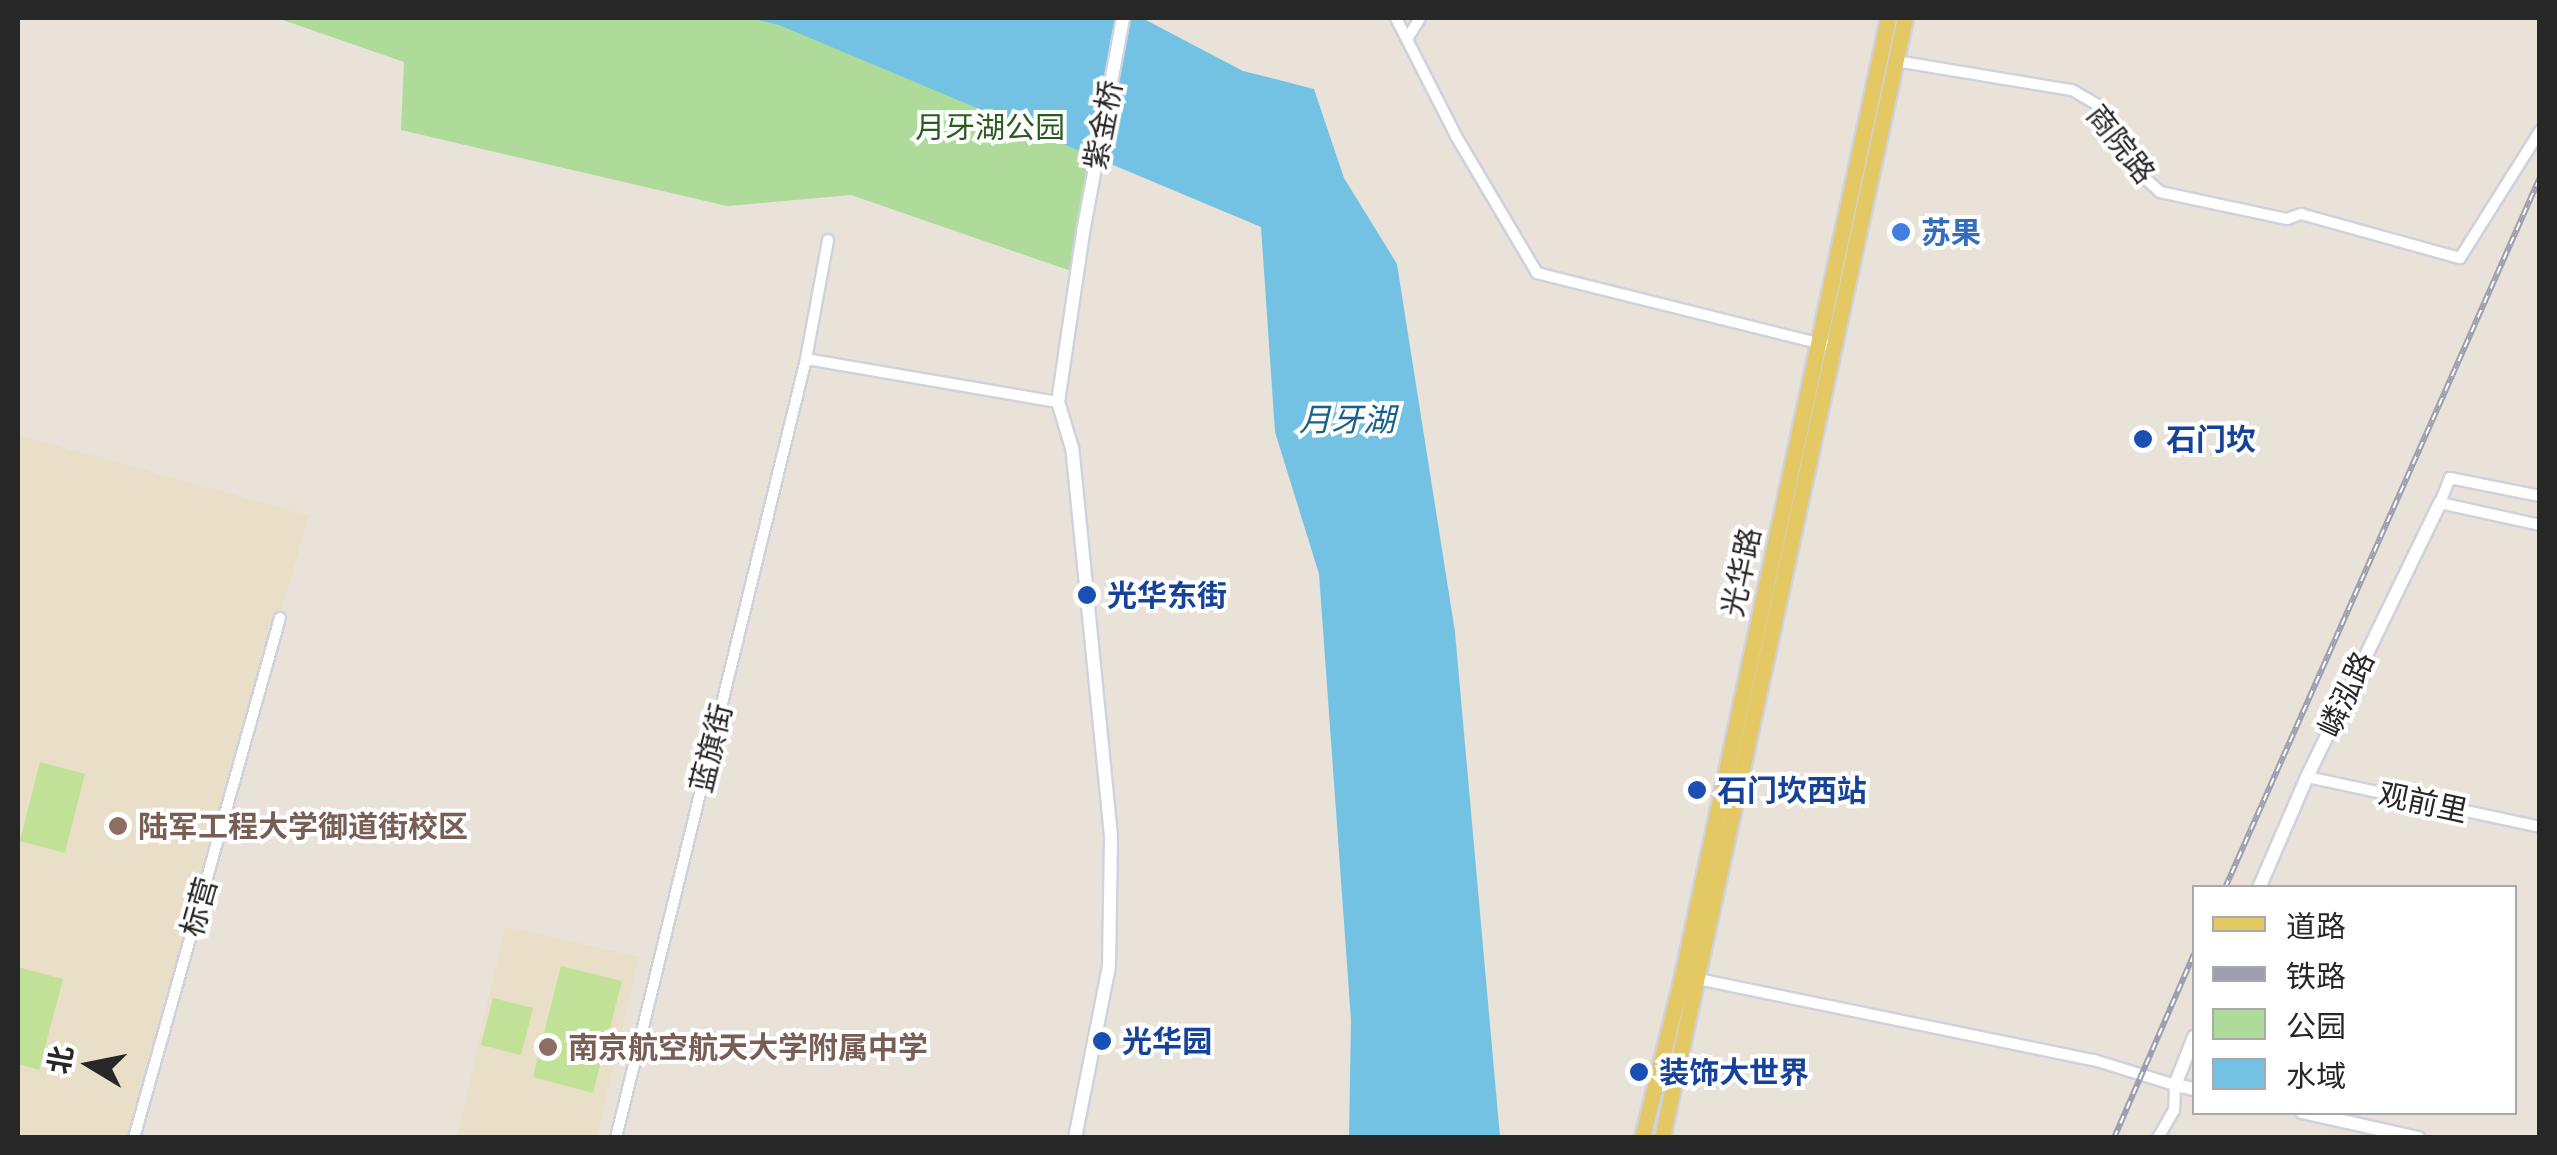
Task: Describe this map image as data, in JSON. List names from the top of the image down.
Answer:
{
  "streets": {
    "main road": ["光华路"],
    "street": [
      "紫金桥",
      "商院路",
      "嶙泓路",
      "蓝旗街",
      "观前里",
      "标营"
    ]
  },
  "crossings": [
    ["商院路", "光华路"],
    ["嶙泓路", "观前里"]
  ],
  "water": ["月牙湖"],
  "parks": ["月牙湖公园"],
  "places": [
    "苏果",
    "石门坎",
    "光华东街",
    "石门坎西站",
    "陆军工程大学御道街校区",
    "光华园",
    "南京航空航天大学附属中学",
    "装饰大世界"
  ],
  "legend": [
    "道路",
    "铁路",
    "公园",
    "水域"
  ],
  "north": "left"
}
